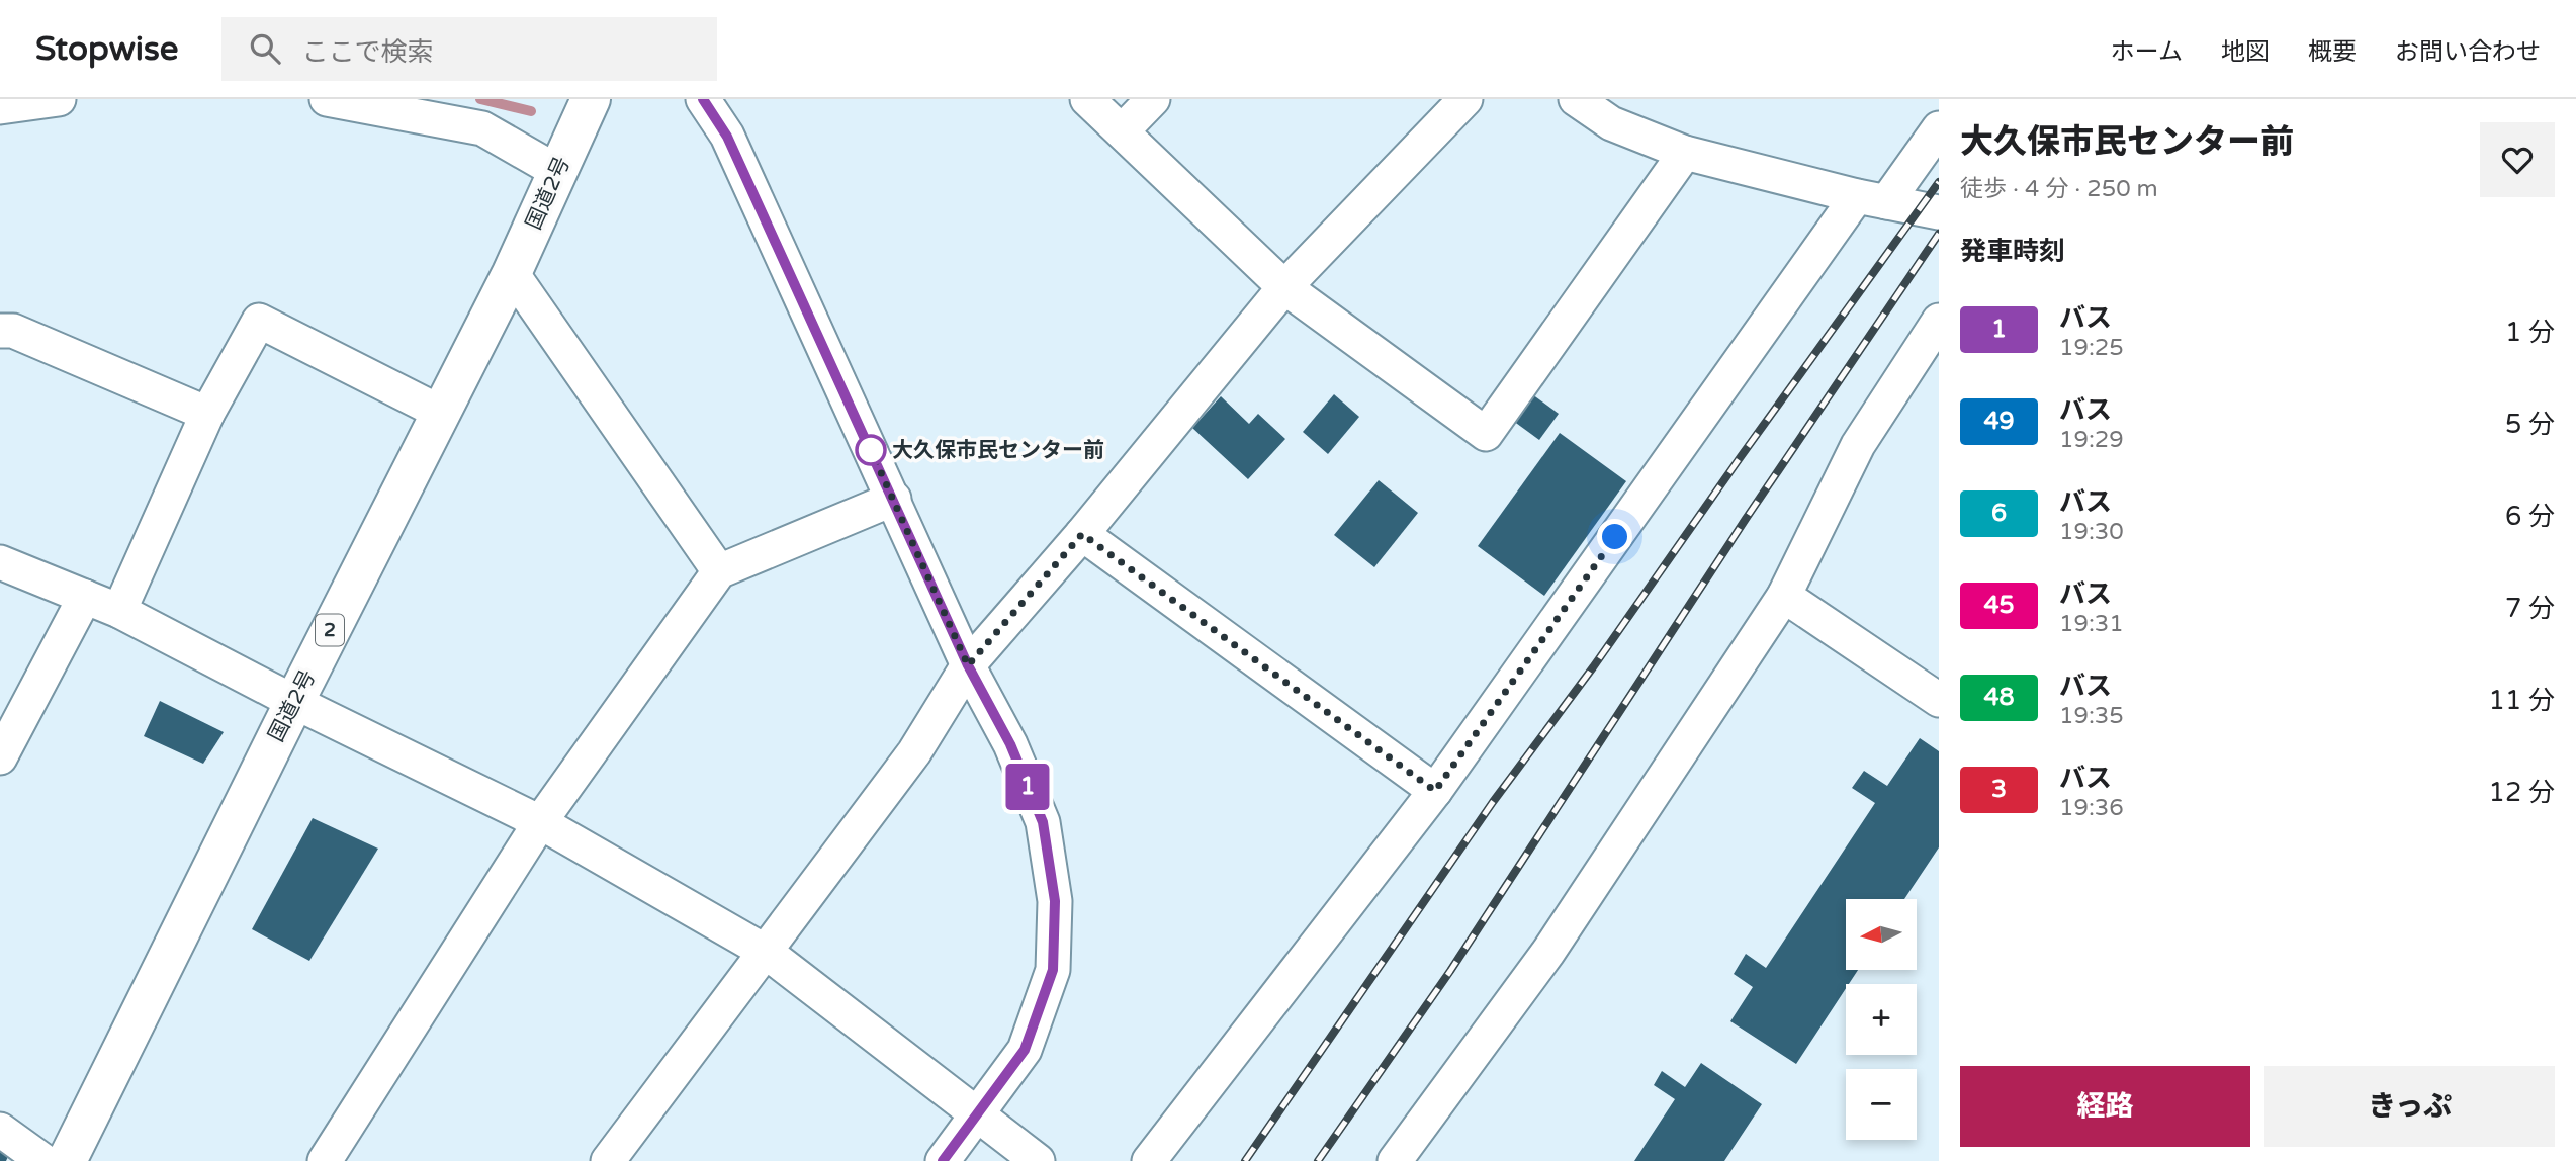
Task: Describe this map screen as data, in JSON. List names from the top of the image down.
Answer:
{
  "streets": {
    "highway": ["国道2号", "2"]
  },
  "places": ["大久保市民センター前"],
  "lines": ["bus line 1"],
  "north": "left",
  "page": {
    "header": "Stopwise",
    "search": "ここで検索",
    "nav": [
      "ホーム",
      "地図",
      "概要",
      "お問い合わせ"
    ],
    "on_map": "1",
    "heading": [
      ["大久保市民センター前", "徒歩 · 4 分 · 250 m"],
      "発車時刻"
    ],
    "list": [
      {
        "mark": "1",
        "name": "バス",
        "note": "19:25",
        "value": "1 分"
      },
      {
        "mark": "49",
        "name": "バス",
        "note": "19:29",
        "value": "5 分"
      },
      {
        "mark": "6",
        "name": "バス",
        "note": "19:30",
        "value": "6 分"
      },
      {
        "mark": "45",
        "name": "バス",
        "note": "19:31",
        "value": "7 分"
      },
      {
        "mark": "48",
        "name": "バス",
        "note": "19:35",
        "value": "11 分"
      },
      {
        "mark": "3",
        "name": "バス",
        "note": "19:36",
        "value": "12 分"
      }
    ],
    "map_buttons": ["+", "−"],
    "buttons": ["経路", "きっぷ"]
  }
}
